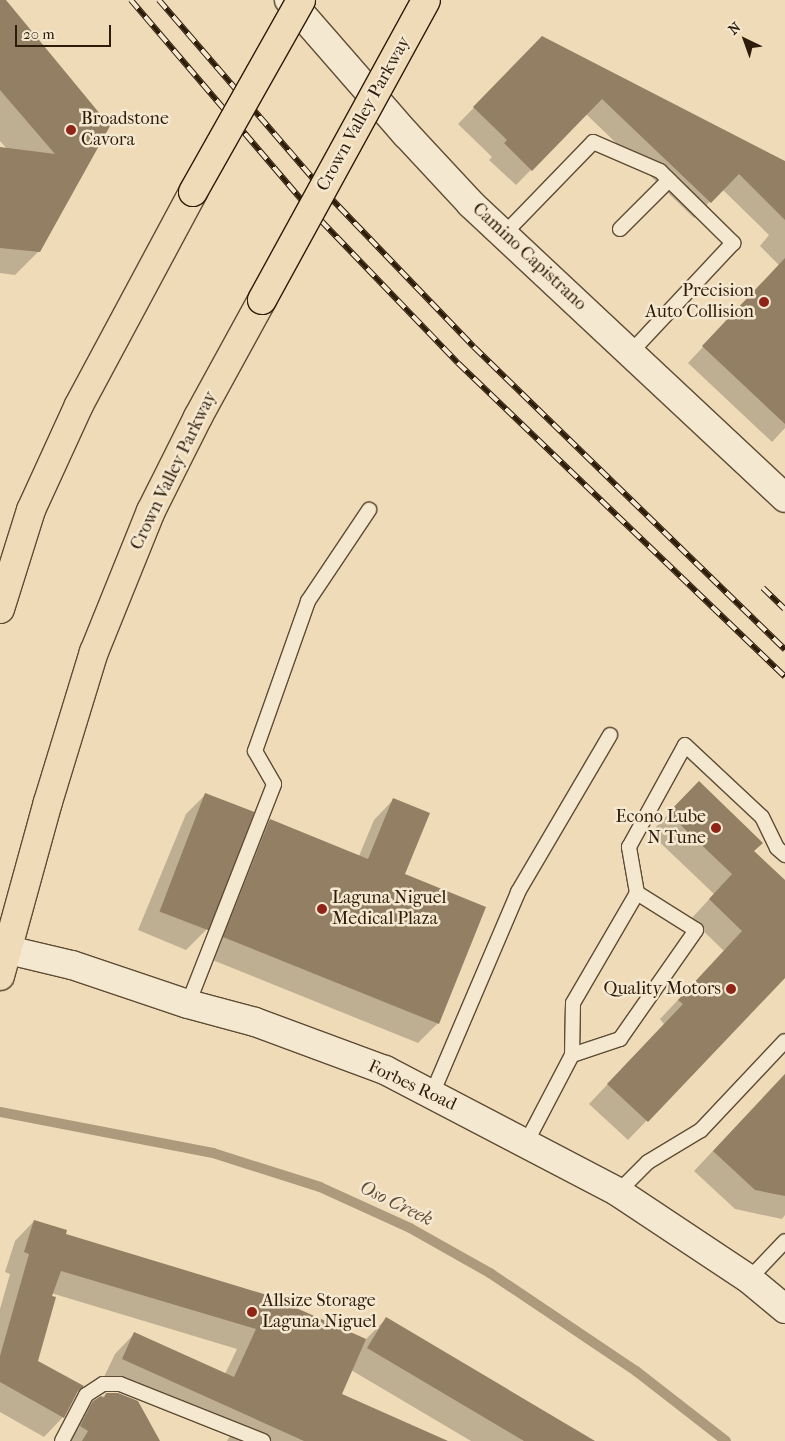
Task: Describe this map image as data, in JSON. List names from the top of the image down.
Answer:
{
  "streets": {
    "main road": ["Crown Valley Parkway"],
    "street": ["Camino Capistrano", "Forbes Road"]
  },
  "crossings": [
    ["Crown Valley Parkway", "Forbes Road"]
  ],
  "water": ["Oso Creek"],
  "places": [
    "Broadstone Cavora",
    "Precision Auto Collision",
    "Econo Lube N Tune",
    "Laguna Niguel Medical Plaza",
    "Quality Motors",
    "Allsize Storage Laguna Niguel"
  ],
  "scale_bar": "20 m",
  "north": "top left"
}
